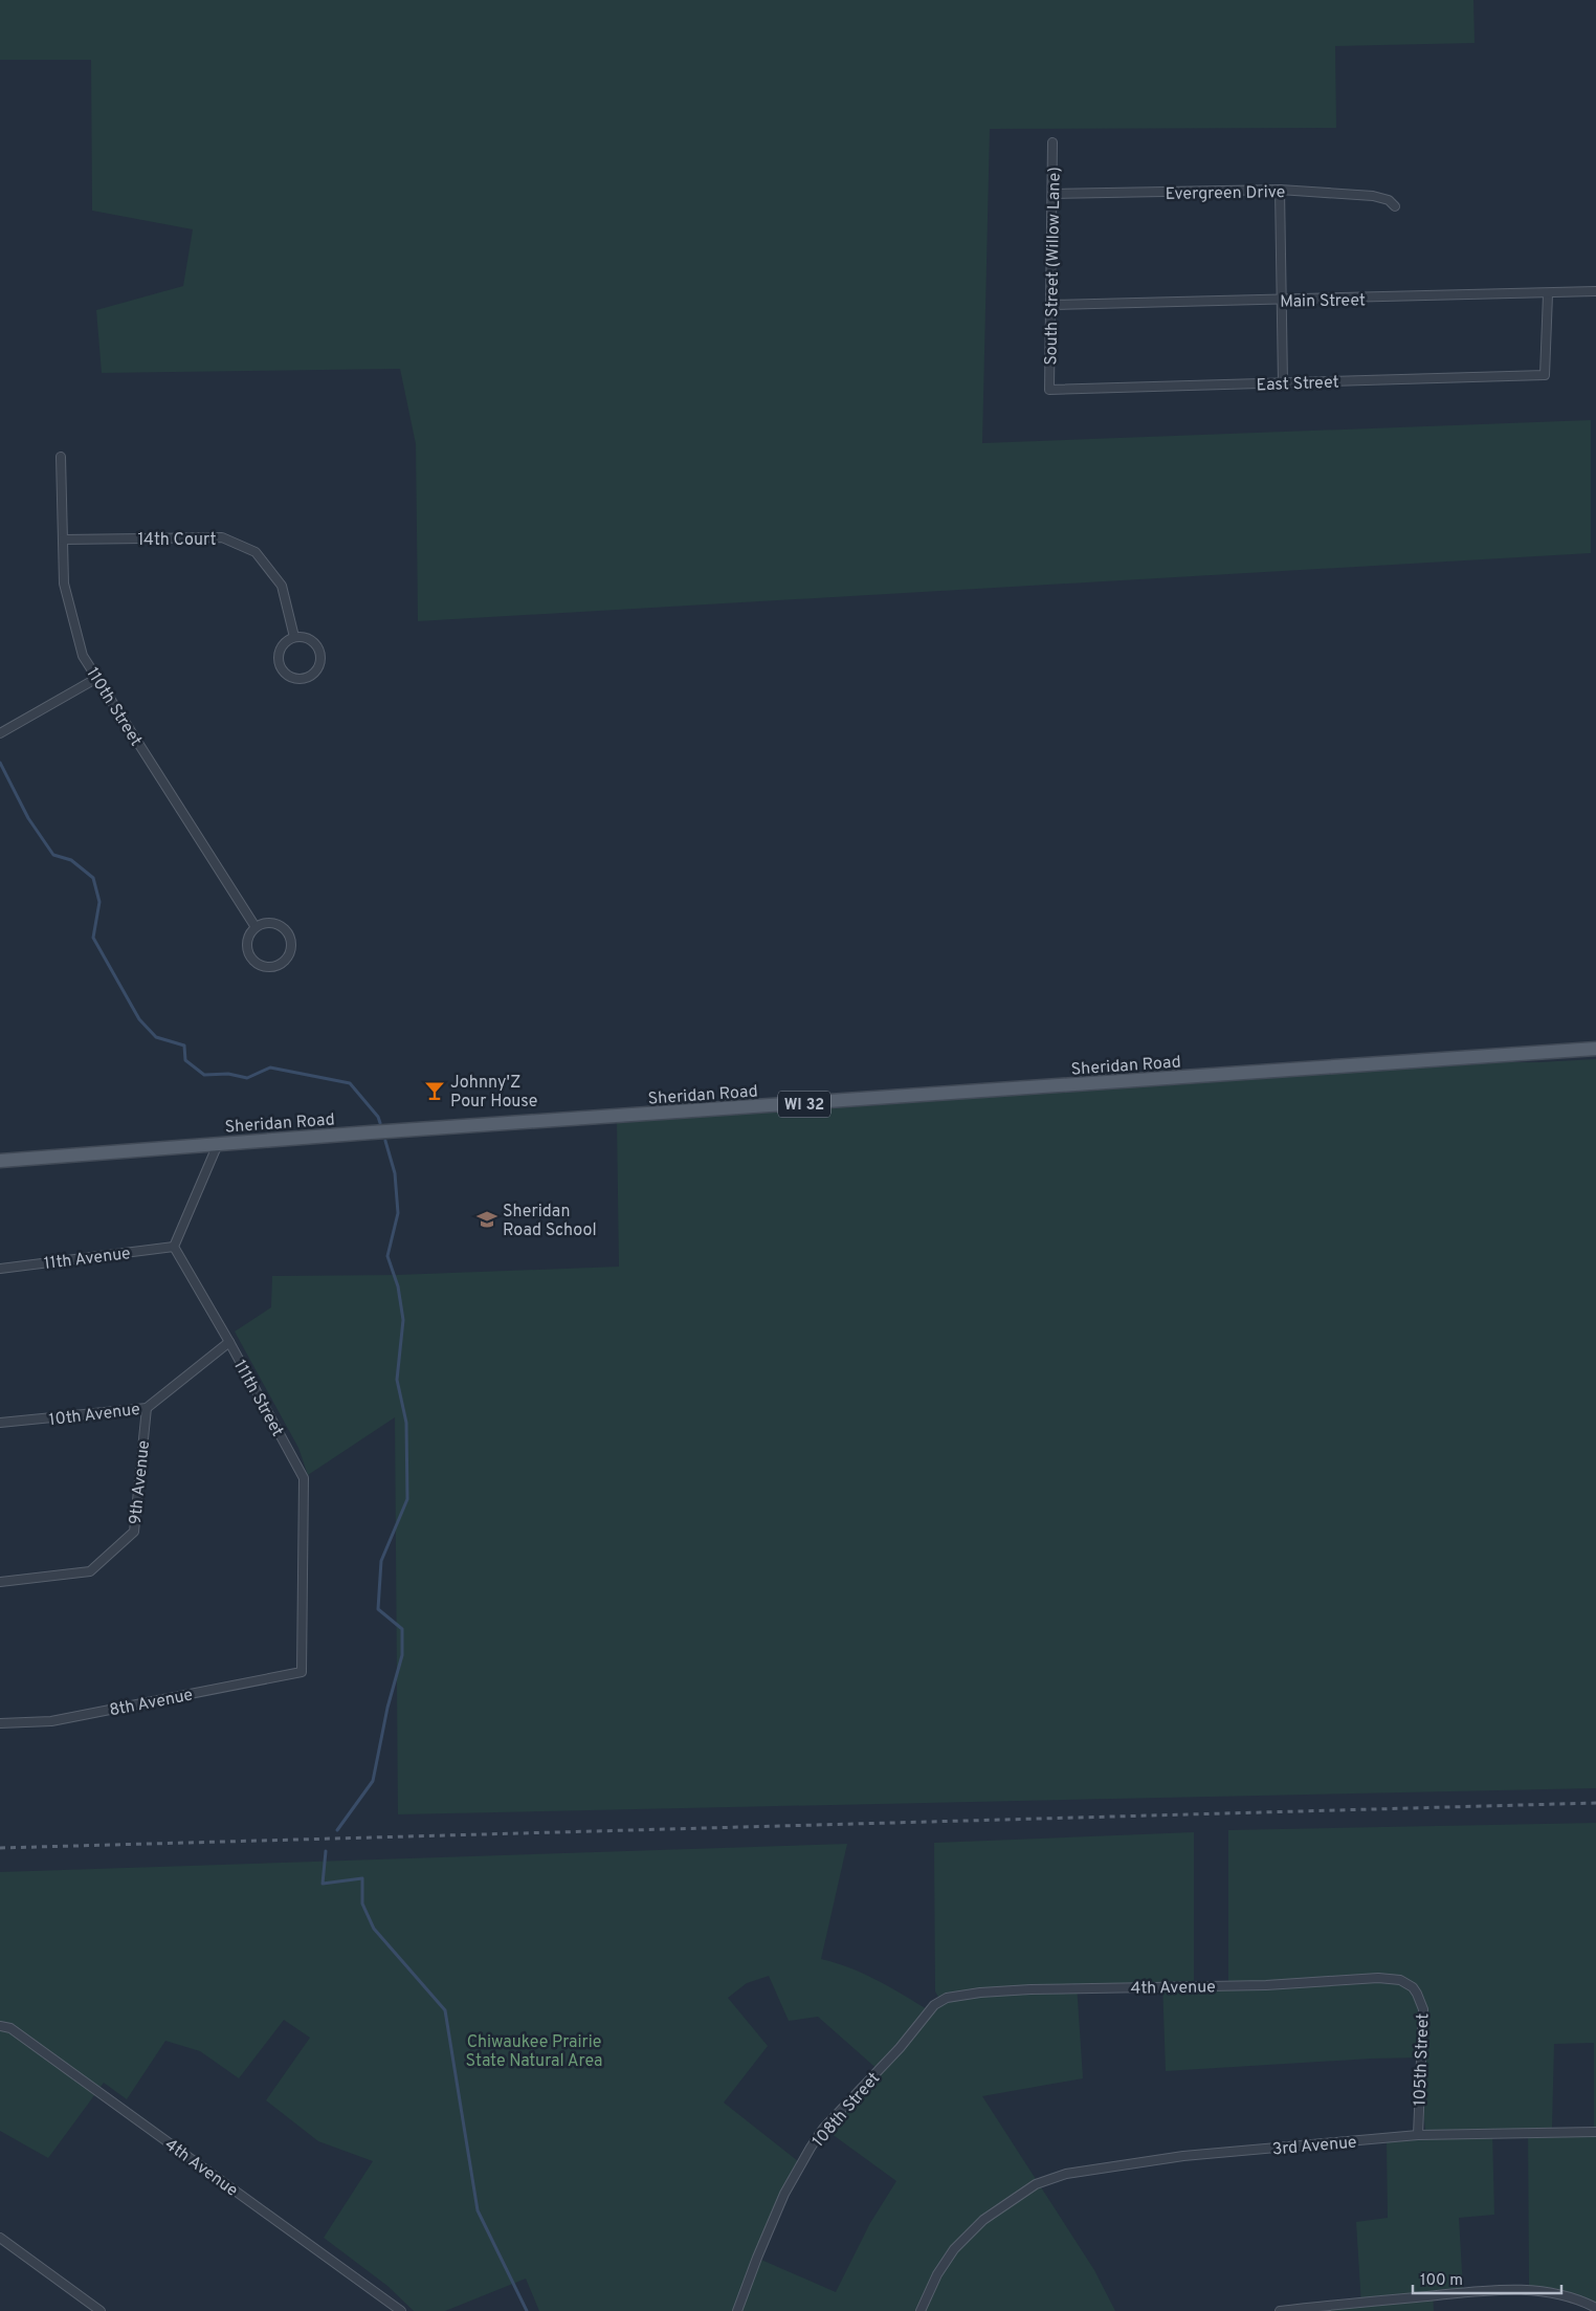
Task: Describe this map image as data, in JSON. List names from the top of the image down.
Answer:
{
  "streets": {
    "main road": ["Sheridan Road", "WI 32"],
    "street": [
      "Evergreen Drive",
      "South Street (Willow Lane)",
      "Main Street",
      "East Street",
      "14th Court",
      "110th Street",
      "11th Avenue",
      "111th Street",
      "10th Avenue",
      "9th Avenue",
      "8th Avenue",
      "4th Avenue",
      "105th Street",
      "108th Street",
      "3rd Avenue"
    ]
  },
  "crossings": [
    ["Evergreen Drive", "South Street (Willow Lane)"],
    ["South Street (Willow Lane)", "Main Street"],
    ["South Street (Willow Lane)", "East Street"],
    ["Main Street", "East Street"],
    ["14th Court", "110th Street"],
    ["11th Avenue", "111th Street"],
    ["111th Street", "10th Avenue"],
    ["111th Street", "8th Avenue"],
    ["10th Avenue", "9th Avenue"],
    ["4th Avenue", "105th Street"],
    ["4th Avenue", "108th Street"],
    ["105th Street", "3rd Avenue"]
  ],
  "parks": ["Chiwaukee Prairie State Natural Area"],
  "places": {
    "bar": ["Johnny'Z Pour House"],
    "school or university": ["Sheridan Road School"]
  },
  "scale_bar": "100 m"
}
